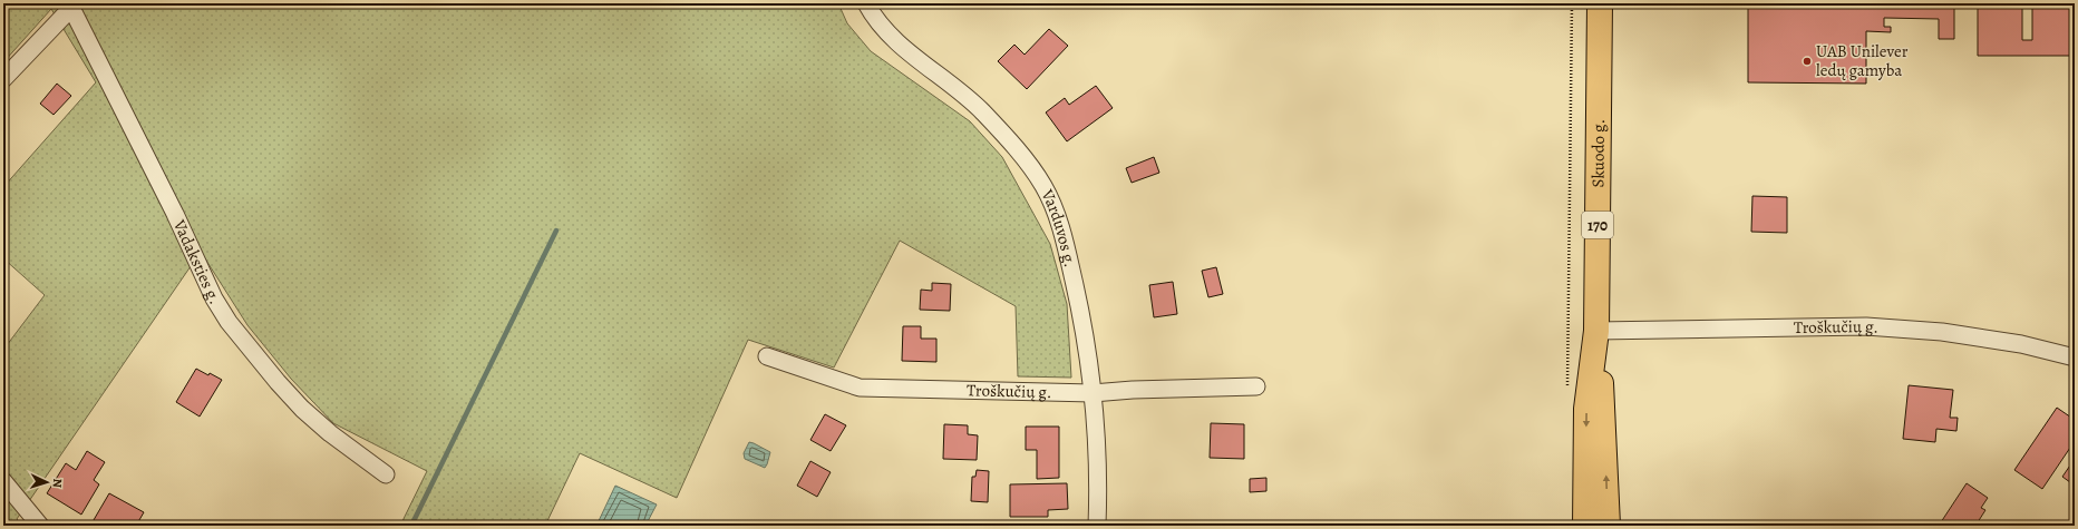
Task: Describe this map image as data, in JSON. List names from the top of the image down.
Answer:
{
  "streets": {
    "main road": ["Skuodo g.", "170"],
    "street": ["Varduvos g.", "Vadaksties g.", "Troškučių g."]
  },
  "crossings": [
    ["Skuodo g.", "Troškučių g."],
    ["Varduvos g.", "Troškučių g."]
  ],
  "places": ["UAB Unilever ledų gamyba"],
  "north": "right"
}
